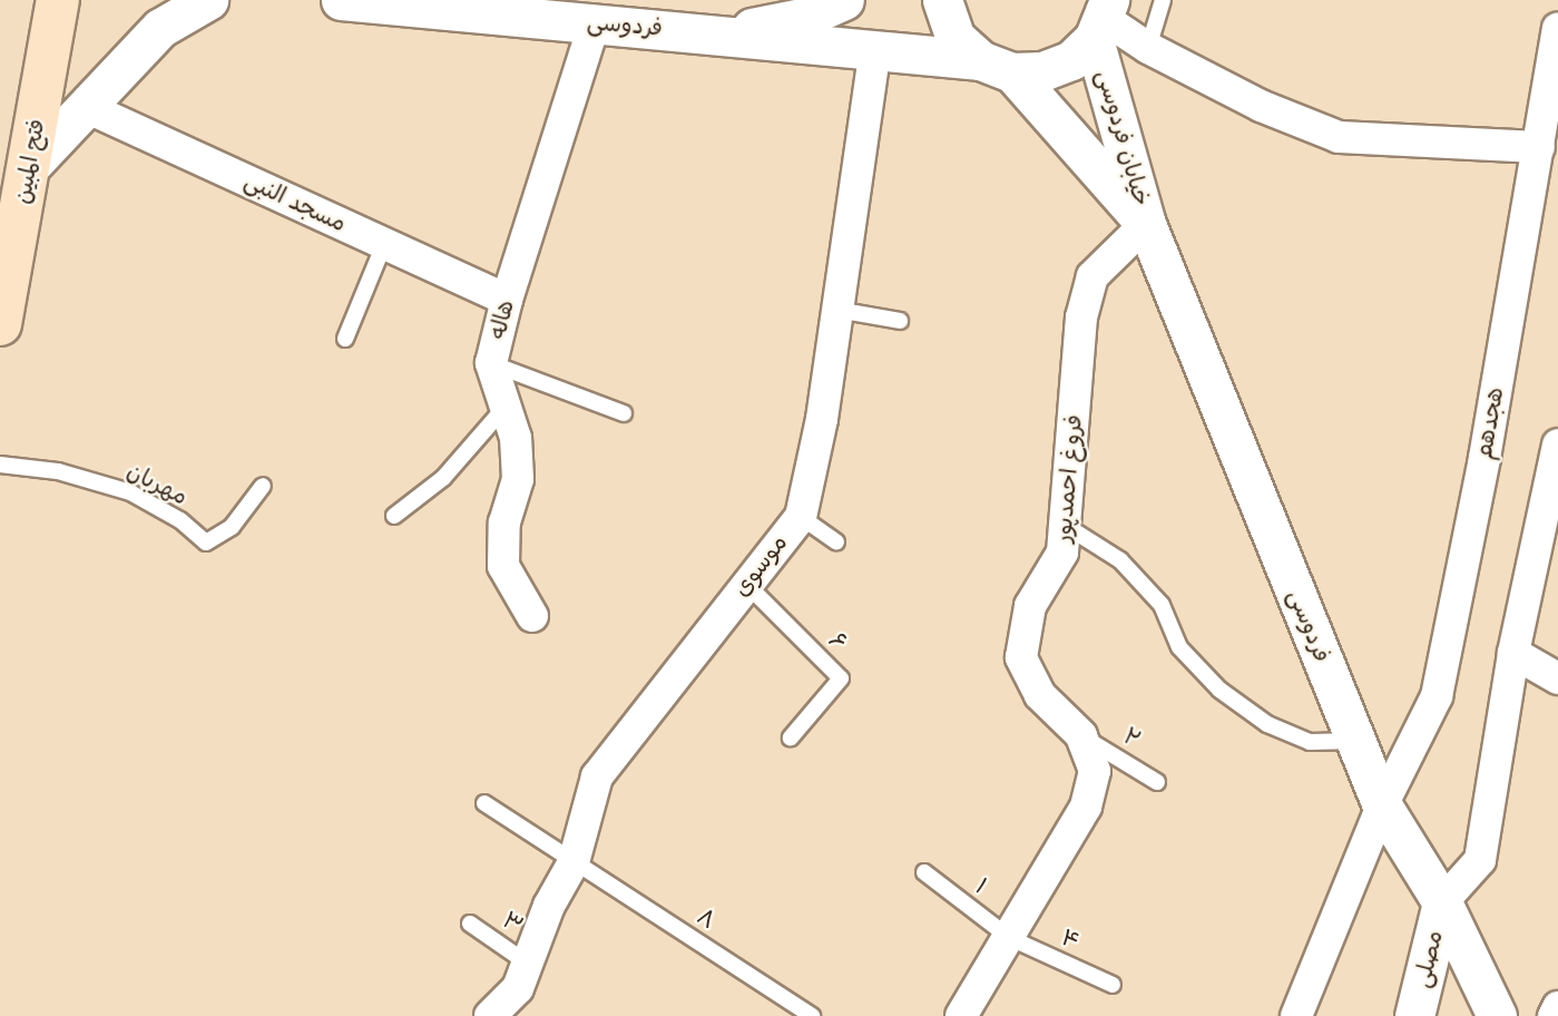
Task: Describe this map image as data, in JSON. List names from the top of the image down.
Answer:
{
  "streets": {
    "main road": ["فتح المبین"],
    "street": [
      "فردوسی",
      "خیابان فردوسی",
      "مسجد النبی",
      "هاله",
      "هجدهم",
      "فروغ احمدپور",
      "موسوی",
      "مصلی"
    ],
    "lane": [
      "مهربان",
      "۶",
      "۲",
      "۱",
      "۸",
      "۳",
      "۴"
    ]
  },
  "crossings": [
    ["فردوسی", "خیابان فردوسی"],
    ["فردوسی", "هاله"],
    ["فردوسی", "هجدهم"],
    ["فردوسی", "فروغ احمدپور"],
    ["فردوسی", "مصلی"],
    ["خیابان فردوسی", "فروغ احمدپور"],
    ["مسجد النبی", "هاله"],
    ["فروغ احمدپور", "۲"],
    ["فروغ احمدپور", "۱"],
    ["فروغ احمدپور", "۴"],
    ["موسوی", "۶"],
    ["موسوی", "۸"],
    ["موسوی", "۳"],
    ["۱", "۴"]
  ]
}
